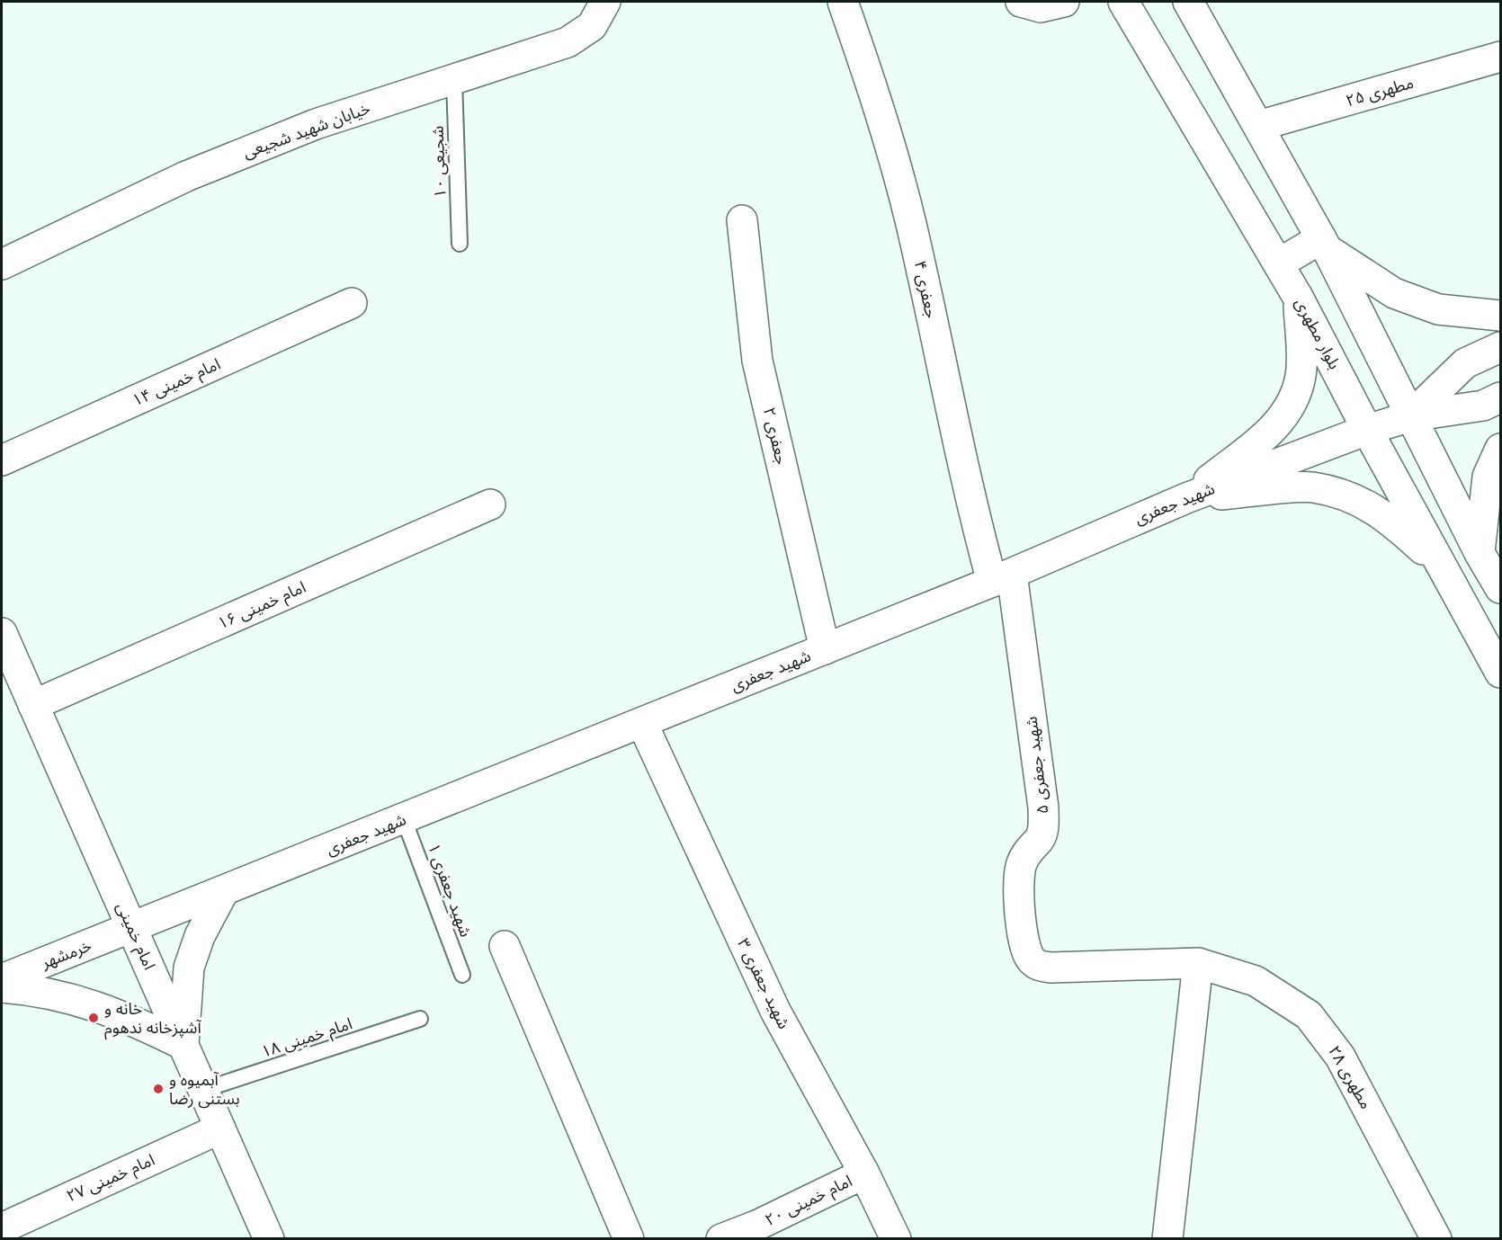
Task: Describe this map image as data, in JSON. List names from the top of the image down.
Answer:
{
  "streets": {
    "street": [
      "مطهری ۲۵",
      "خیابان شهید شجیعی",
      "جعفری ۴",
      "بلوار مطهری",
      "امام خمینی ۱۴",
      "جعفری ۲",
      "شهید جعفری",
      "امام خمینی ۱۶",
      "شهید جعفری ۵",
      "امام خمینی",
      "خرمشهر",
      "شهید جعفری ۳",
      "مطهری ۲۸",
      "امام خمینی ۲۷",
      "امام خمینی ۲۰"
    ],
    "lane": ["شجیعی ۱۰", "شهید جعفری ۱", "امام خمینی ۱۸"]
  },
  "crossings": [
    ["خیابان شهید شجیعی", "شجیعی ۱۰"],
    ["جعفری ۴", "شهید جعفری"],
    ["جعفری ۴", "شهید جعفری ۵"],
    ["بلوار مطهری", "شهید جعفری"],
    ["جعفری ۲", "شهید جعفری"],
    ["شهید جعفری", "شهید جعفری ۵"],
    ["شهید جعفری", "شهید جعفری ۱"],
    ["شهید جعفری", "امام خمینی"],
    ["شهید جعفری", "خرمشهر"],
    ["شهید جعفری", "شهید جعفری ۳"],
    ["امام خمینی ۱۶", "امام خمینی"],
    ["شهید جعفری ۵", "مطهری ۲۸"],
    ["امام خمینی", "خرمشهر"],
    ["امام خمینی", "امام خمینی ۱۸"],
    ["امام خمینی", "امام خمینی ۲۷"],
    ["شهید جعفری ۳", "امام خمینی ۲۰"]
  ],
  "places": ["خانه و آشپزخانه ندهوم", "آبمیوه و بستنی رضا"]
}
